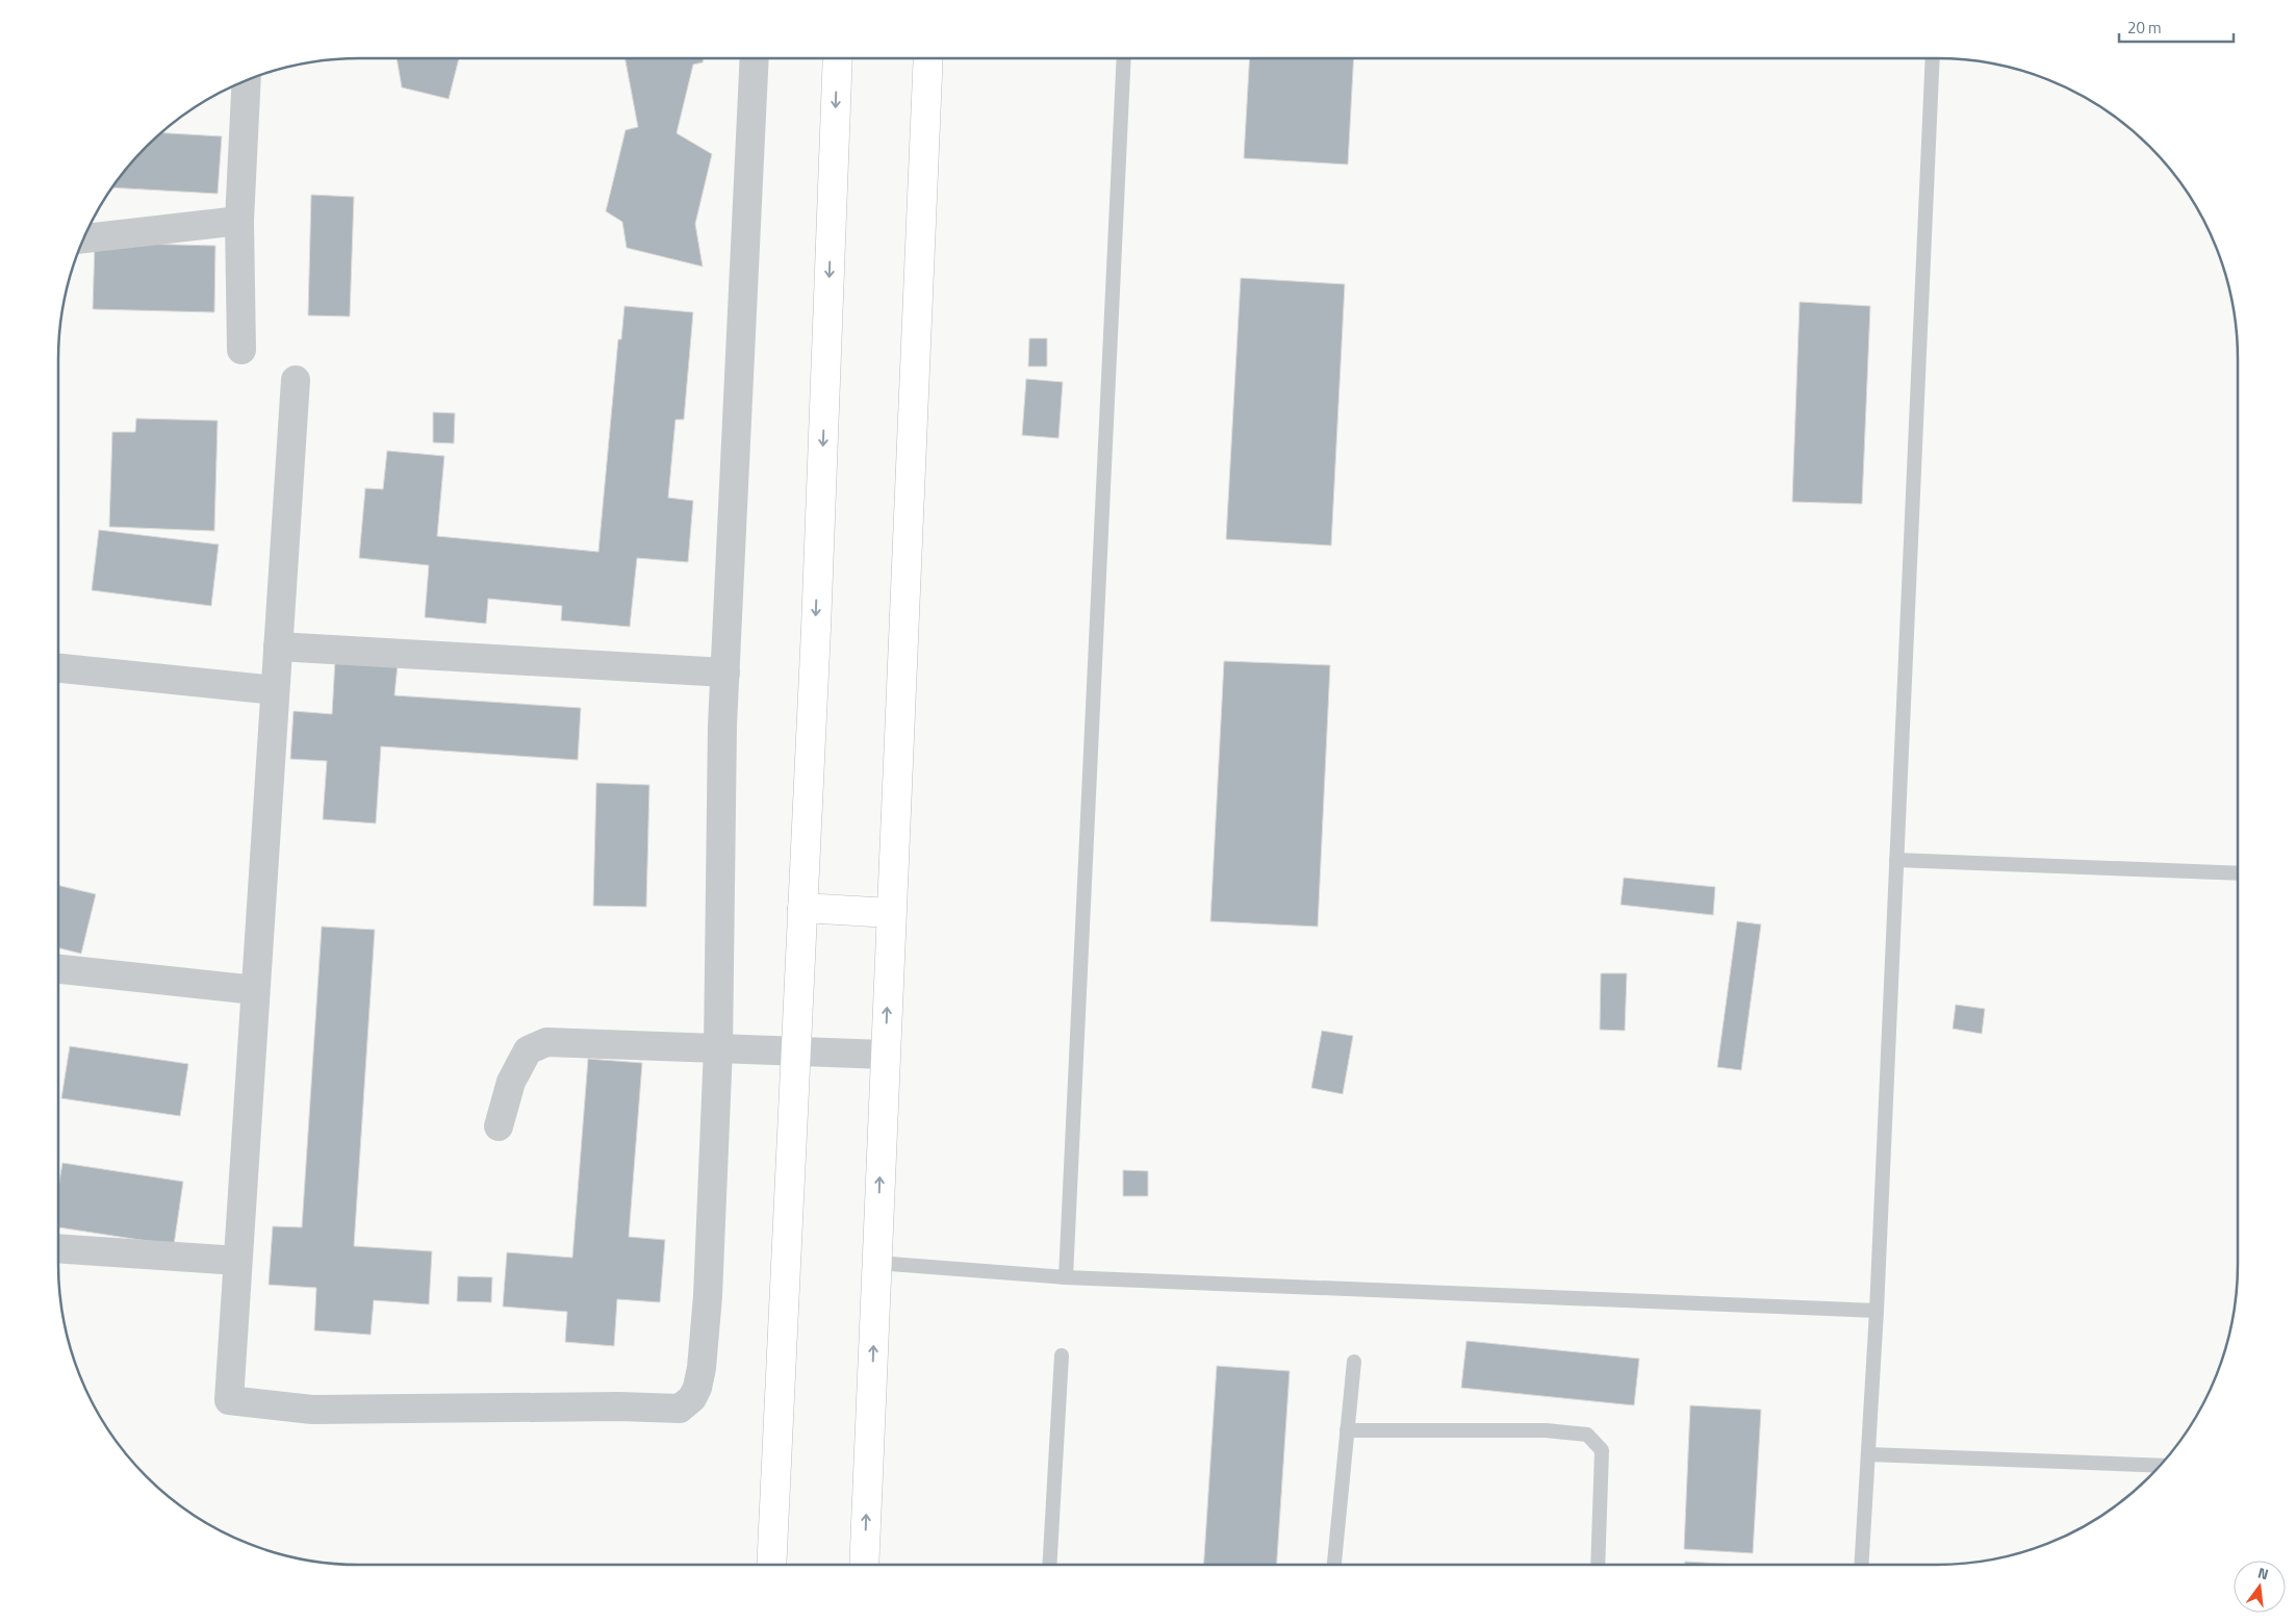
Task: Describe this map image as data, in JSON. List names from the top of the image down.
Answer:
{
  "scale_bar": "20 m",
  "north": "top"
}
